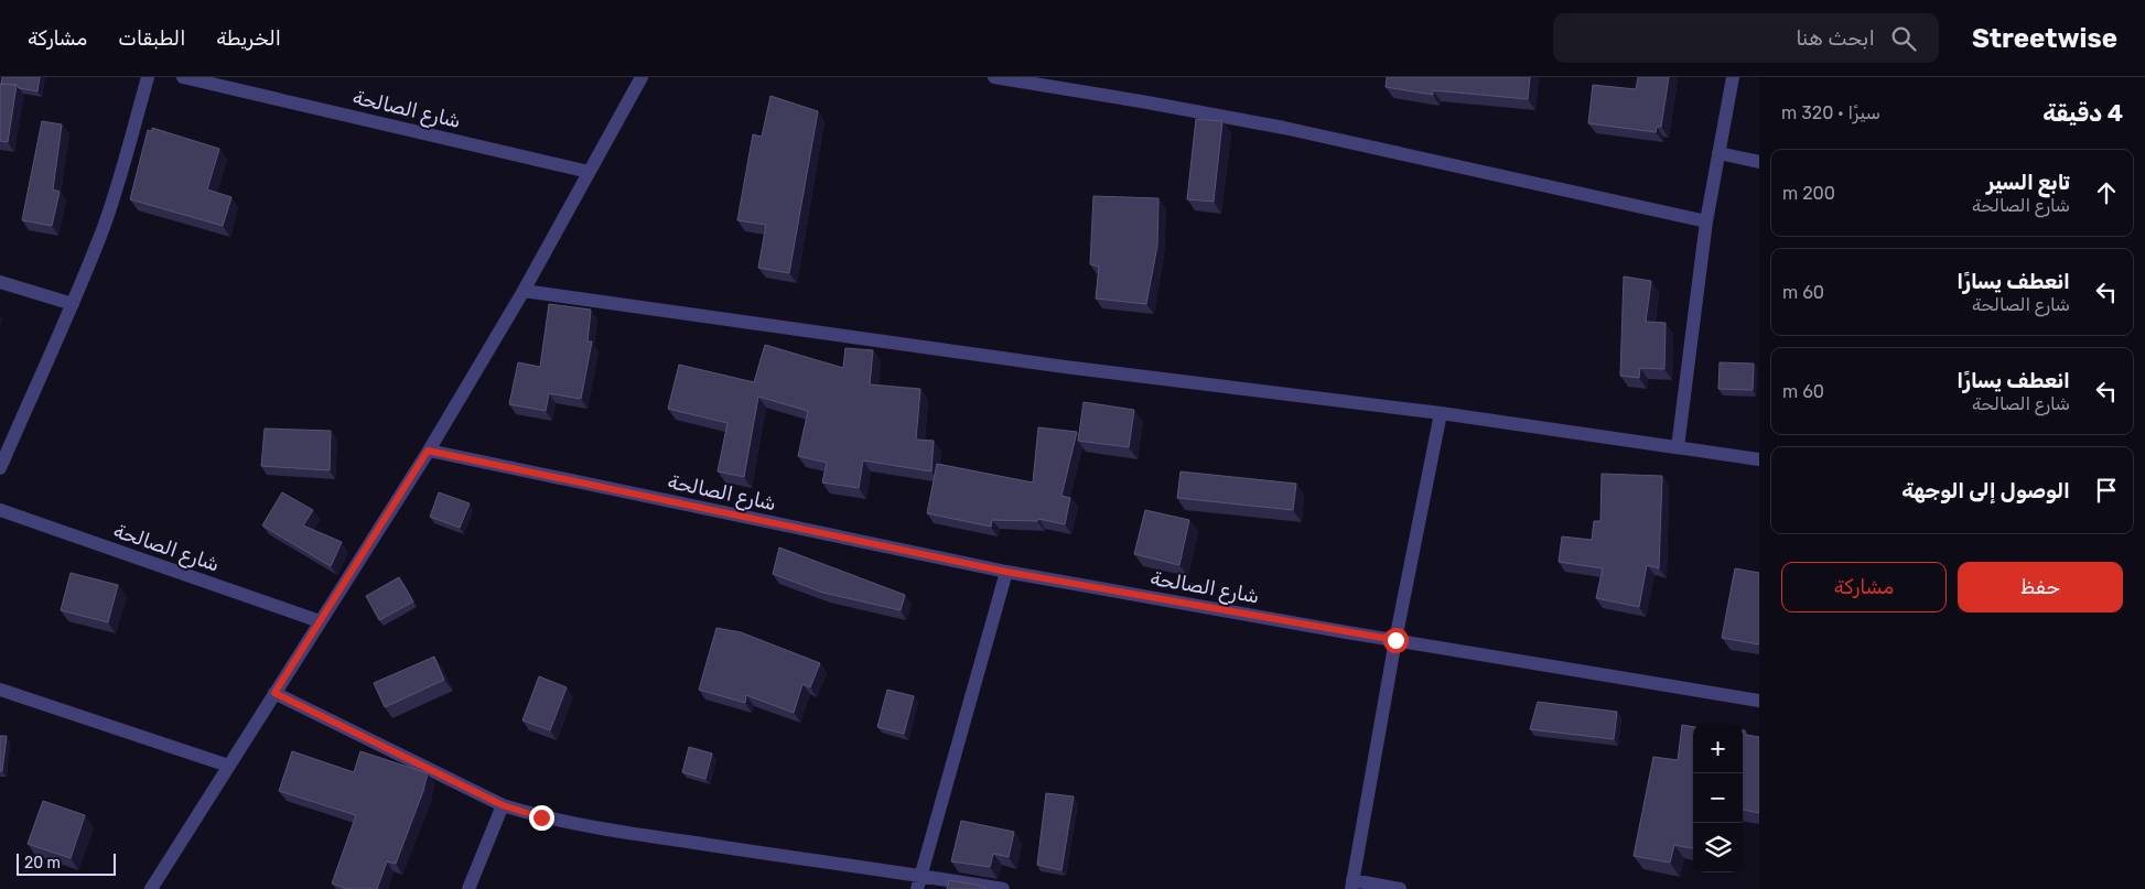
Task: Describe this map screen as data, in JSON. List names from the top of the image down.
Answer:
{
  "streets": {
    "street": ["شارع الصالحة"]
  },
  "scale_bar": "20 m",
  "page": {
    "header": "Streetwise",
    "search": "ابحث هنا",
    "nav": ["الخريطة", "الطبقات", "مشاركة"],
    "heading": ["4 دقيقة", "سيرًا · 320 m"],
    "list": [
      ["تابع السير", "شارع الصالحة", "200 m"],
      ["انعطف يسارًا", "شارع الصالحة", "60 m"],
      ["انعطف يسارًا", "شارع الصالحة", "60 m"],
      "الوصول إلى الوجهة"
    ],
    "buttons": ["حفظ", "مشاركة"],
    "map_buttons": ["+", "−"],
    "scale": "20 m"
  }
}
